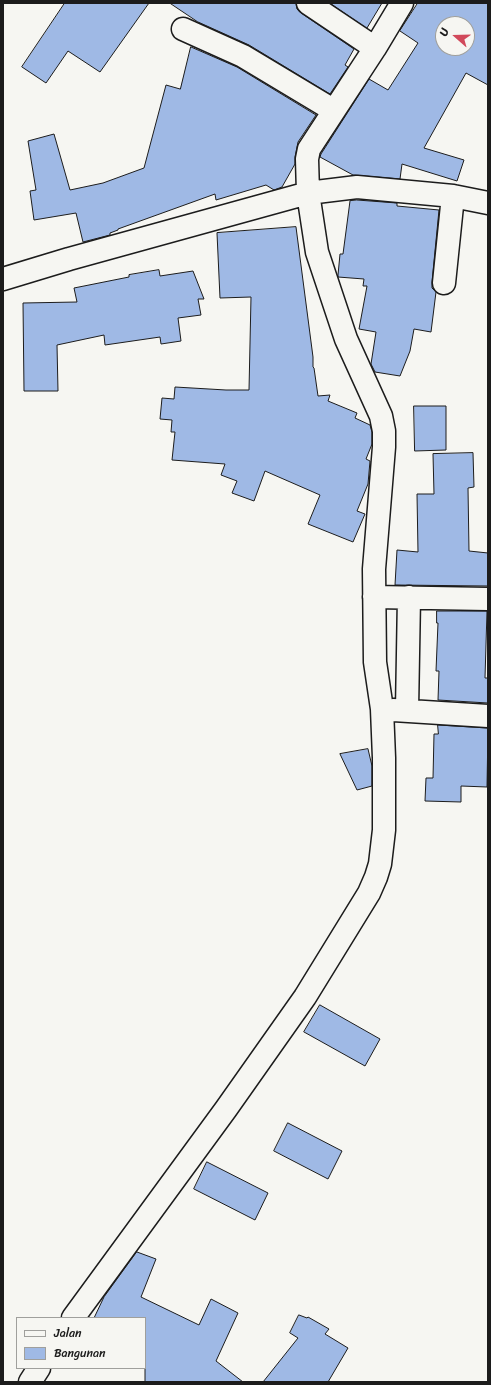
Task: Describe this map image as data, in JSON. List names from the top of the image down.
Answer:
{
  "legend": ["Jalan", "Bangunan"],
  "north": "left"
}
